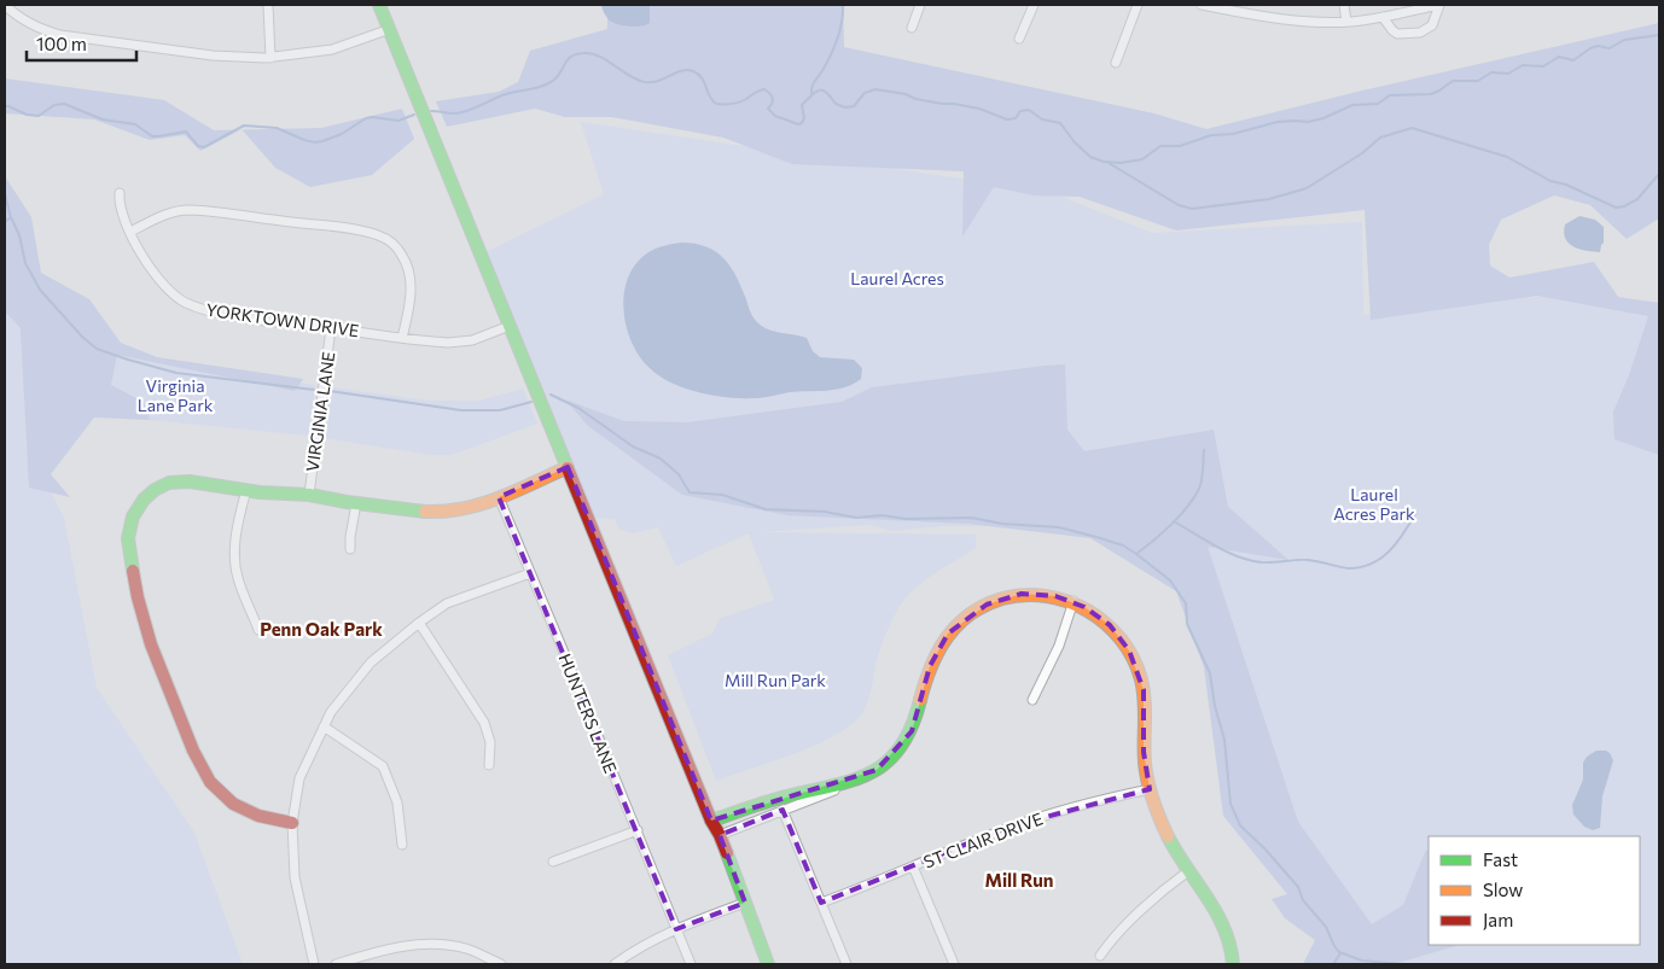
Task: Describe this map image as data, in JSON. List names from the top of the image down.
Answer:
{
  "streets": {
    "street": [
      "YORKTOWN DRIVE",
      "VIRGINIA LANE",
      "HUNTERS LANE",
      "ST CLAIR DRIVE"
    ]
  },
  "crossings": [
    ["YORKTOWN DRIVE", "VIRGINIA LANE"]
  ],
  "districts": ["Penn Oak Park", "Mill Run"],
  "parks": [
    "Laurel Acres",
    "Virginia Lane Park",
    "Laurel Acres Park",
    "Mill Run Park"
  ],
  "legend": ["Fast", "Slow", "Jam"],
  "scale_bar": "100 m"
}
